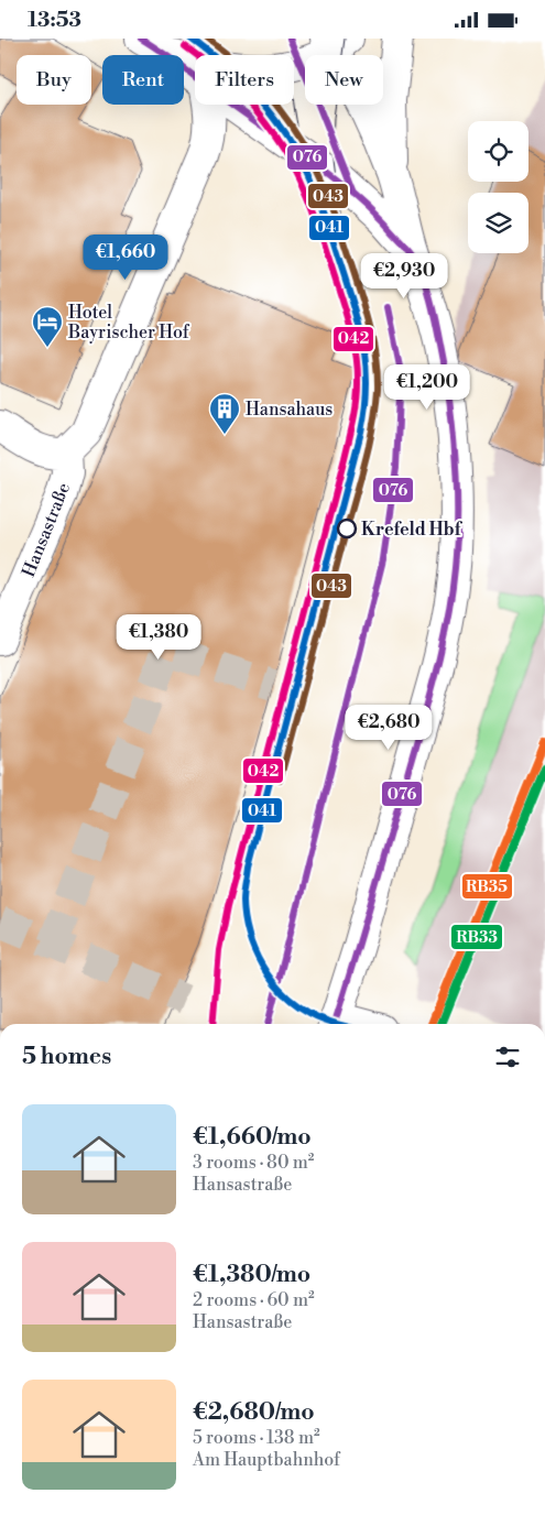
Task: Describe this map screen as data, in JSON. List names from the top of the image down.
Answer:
{
  "streets": {
    "street": ["Hansastraße"]
  },
  "places": {
    "hotel": ["Hotel Bayrischer Hof"],
    "building": ["Hansahaus"],
    "other": ["Krefeld Hbf"]
  },
  "lines": [
    "transit line 041",
    "transit line 043",
    "transit line 076",
    "transit line 042",
    "transit line RB35",
    "transit line RB33"
  ],
  "page": {
    "status": "13:53",
    "chip": [
      "Buy",
      "Rent",
      "Filters",
      "New"
    ],
    "price": [
      "€1,660",
      "€2,930",
      "€1,200",
      "€1,380",
      "€2,680"
    ],
    "heading": "5 homes",
    "list": [
      {
        "name": "€1,660/mo",
        "note": "3 rooms · 80 m² · Hansastraße"
      },
      {
        "name": "€1,380/mo",
        "note": "2 rooms · 60 m² · Hansastraße"
      },
      {
        "name": "€2,680/mo",
        "note": "5 rooms · 138 m² · Am Hauptbahnhof"
      }
    ]
  }
}
